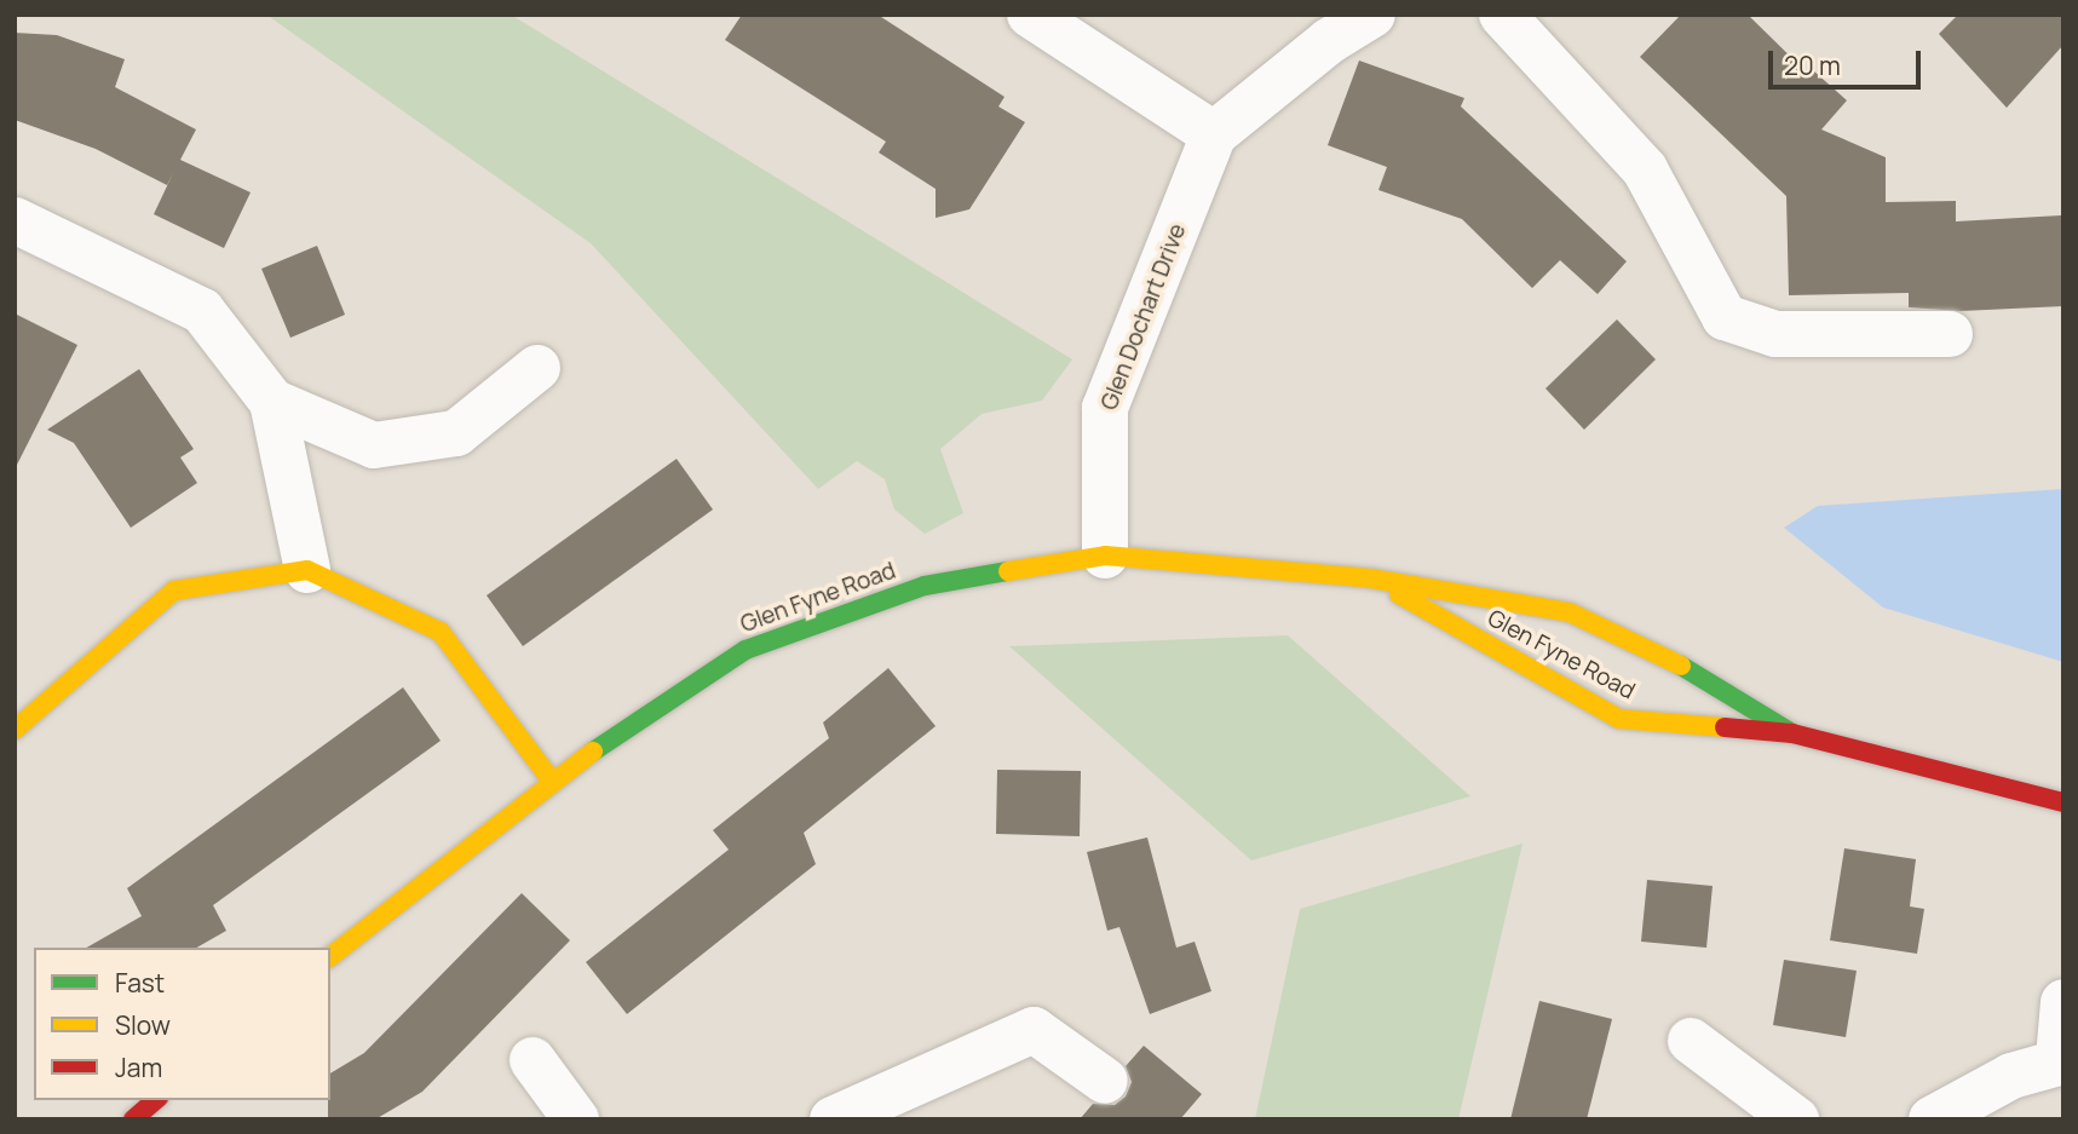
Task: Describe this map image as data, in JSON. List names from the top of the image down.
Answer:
{
  "streets": {
    "street": ["Glen Dochart Drive", "Glen Fyne Road"]
  },
  "crossings": [
    ["Glen Dochart Drive", "Glen Fyne Road"]
  ],
  "legend": ["Fast", "Slow", "Jam"],
  "scale_bar": "20 m"
}
